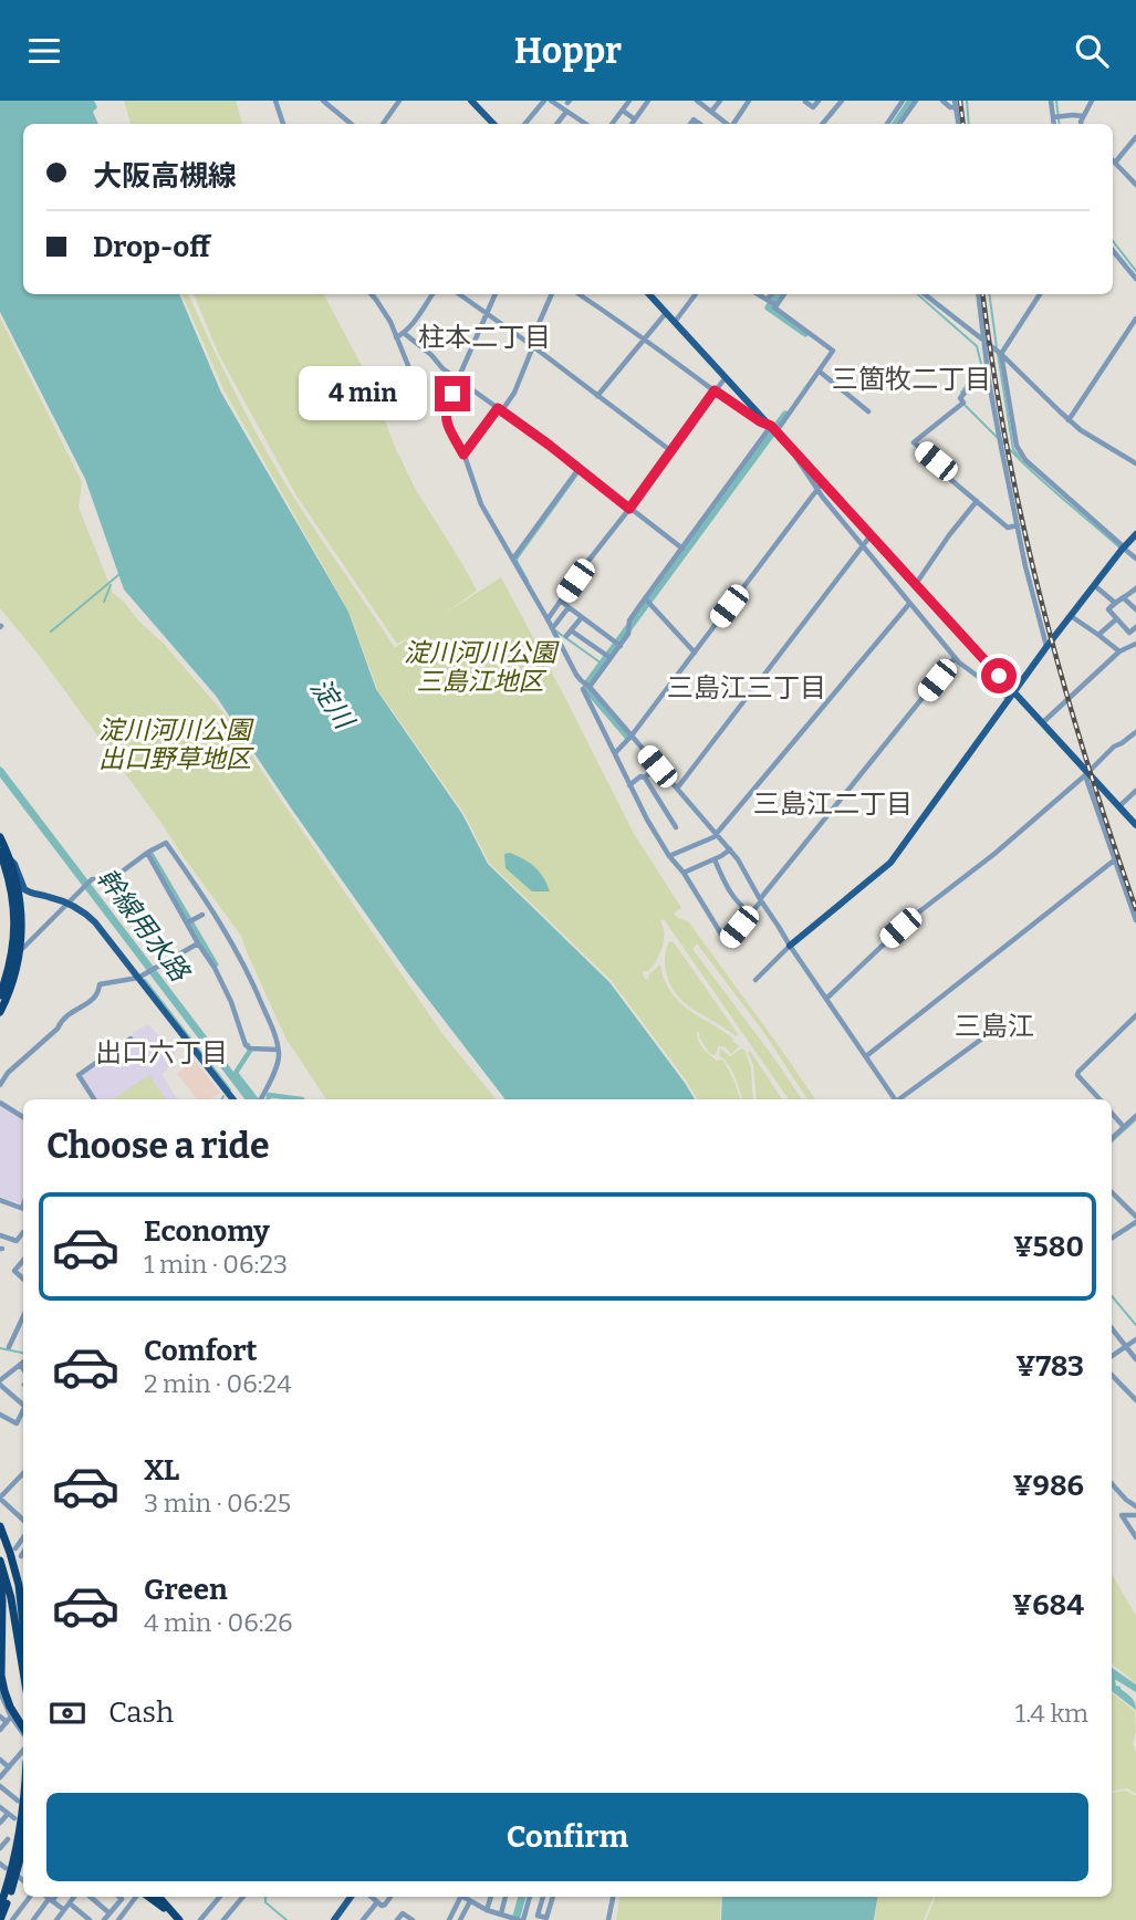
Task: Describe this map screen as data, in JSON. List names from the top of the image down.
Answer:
{
  "districts": [
    "柱本二丁目",
    "三箇牧二丁目",
    "三島江三丁目",
    "三島江二丁目",
    "三島江",
    "出口六丁目"
  ],
  "water": ["淀川", "幹線用水路"],
  "parks": ["淀川河川公園 三島江地区", "淀川河川公園 出口野草地区"],
  "page": {
    "header": "Hoppr",
    "banner": ["大阪高槻線", "Drop-off"],
    "bubble": "4 min",
    "heading": "Choose a ride",
    "list": [
      {
        "name": "Economy",
        "note": "1 min · 06:23",
        "value": "¥580"
      },
      {
        "name": "Comfort",
        "note": "2 min · 06:24",
        "value": "¥783"
      },
      {
        "name": "XL",
        "note": "3 min · 06:25",
        "value": "¥986"
      },
      {
        "name": "Green",
        "note": "4 min · 06:26",
        "value": "¥684"
      }
    ],
    "pay": ["Cash", "1.4 km"],
    "buttons": "Confirm"
  }
}
